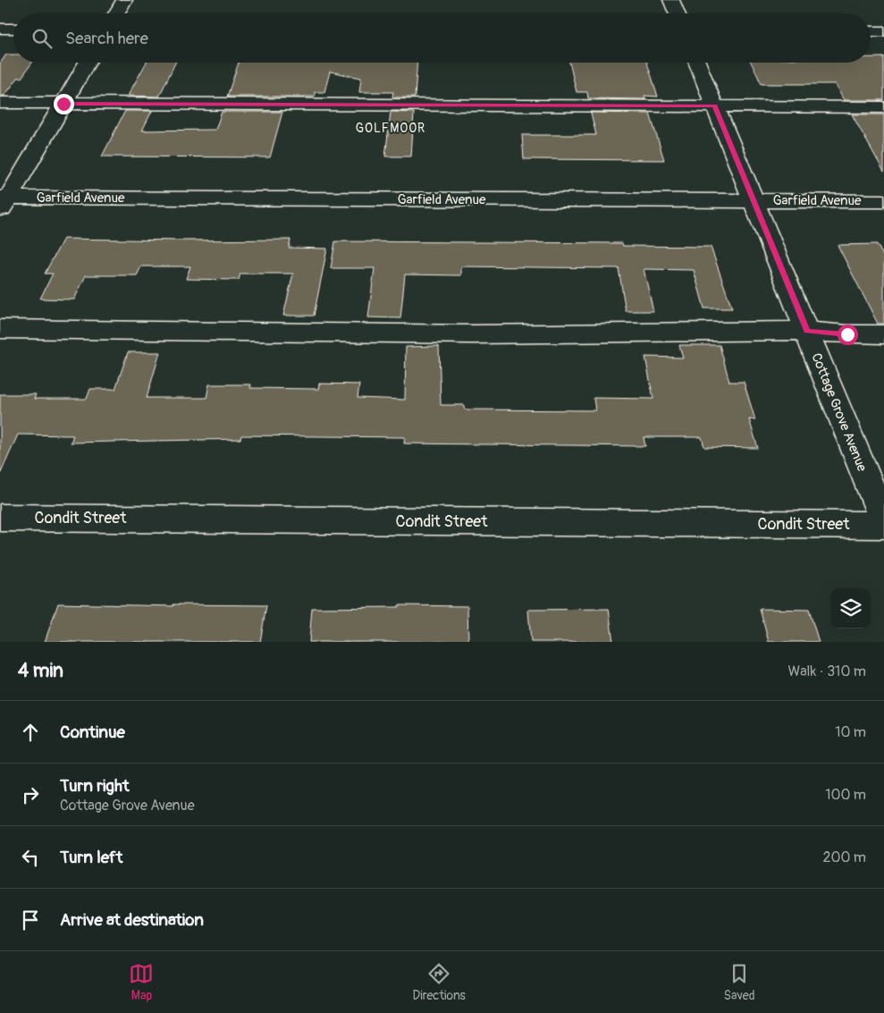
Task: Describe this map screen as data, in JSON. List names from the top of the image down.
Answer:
{
  "streets": {
    "street": ["Garfield Avenue", "Cottage Grove Avenue", "Condit Street"]
  },
  "crossings": [
    ["Garfield Avenue", "Cottage Grove Avenue"]
  ],
  "districts": ["GOLFMOOR"],
  "page": {
    "search": "Search here",
    "heading": ["4 min", "Walk · 310 m"],
    "list": [
      ["Continue", "10 m"],
      ["Turn right", "Cottage Grove Avenue", "100 m"],
      ["Turn left", "200 m"],
      "Arrive at destination"
    ],
    "nav": ["Map", "Directions", "Saved"]
  }
}
